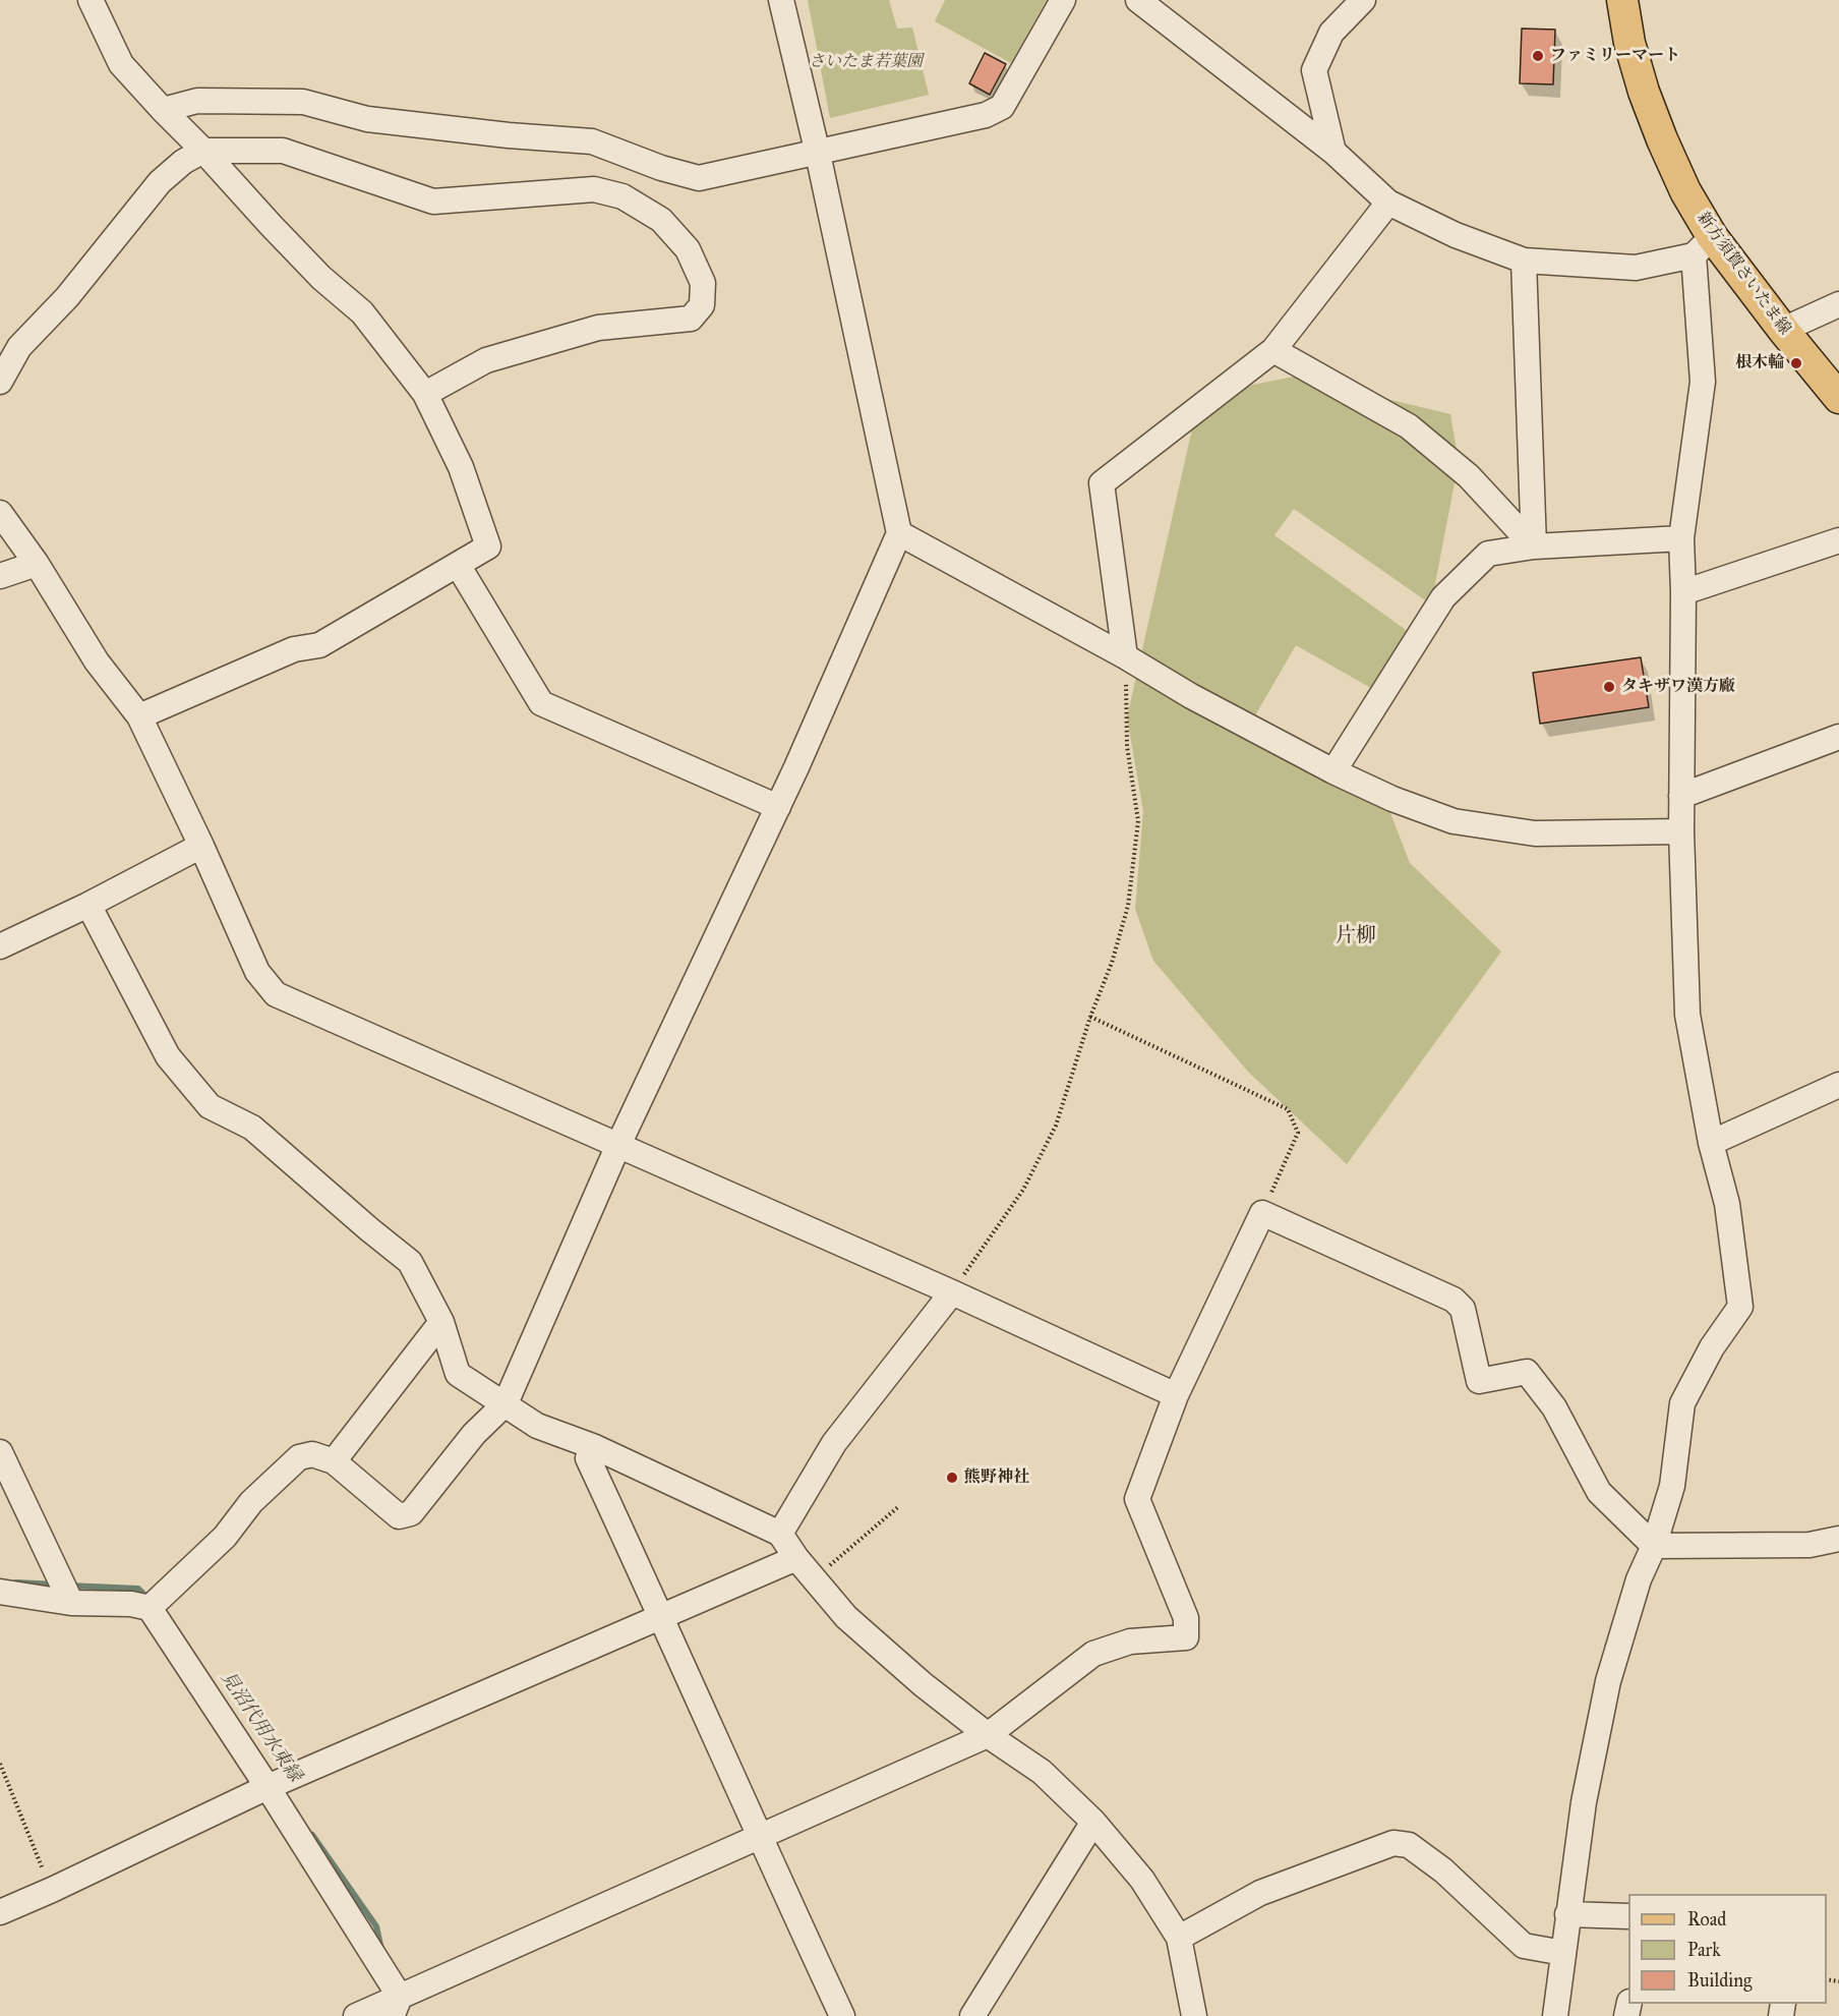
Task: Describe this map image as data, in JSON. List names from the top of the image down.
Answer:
{
  "streets": {
    "main road": ["新方須賀さいたま線"]
  },
  "districts": ["片柳"],
  "water": ["見沼代用水東縁"],
  "parks": ["さいたま若葉園"],
  "places": [
    "ファミリーマート",
    "根木輪",
    "タキザワ漢方廠",
    "熊野神社"
  ],
  "legend": ["Road", "Park", "Building"]
}
